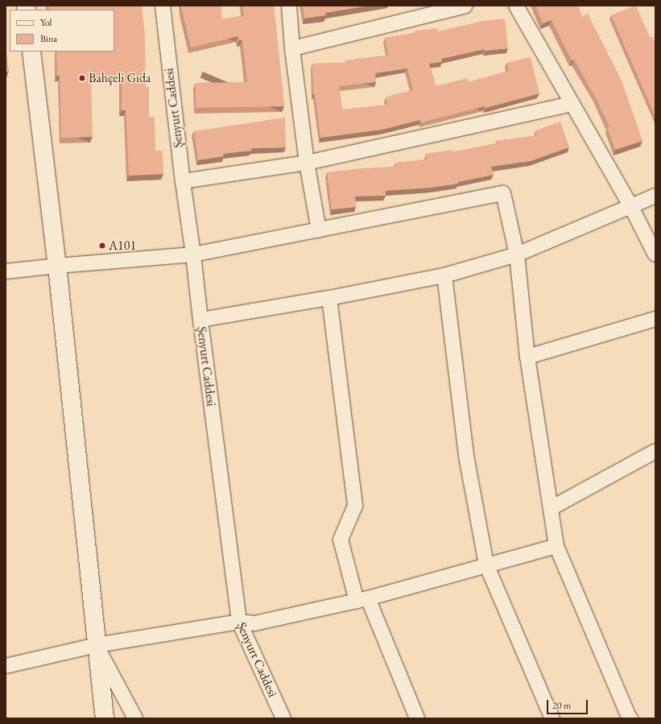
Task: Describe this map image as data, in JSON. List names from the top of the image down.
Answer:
{
  "streets": {
    "street": ["Şenyurt Caddesi"]
  },
  "places": ["Bahçeli Gıda", "A101"],
  "legend": ["Yol", "Bina"],
  "scale_bar": "20 m"
}
